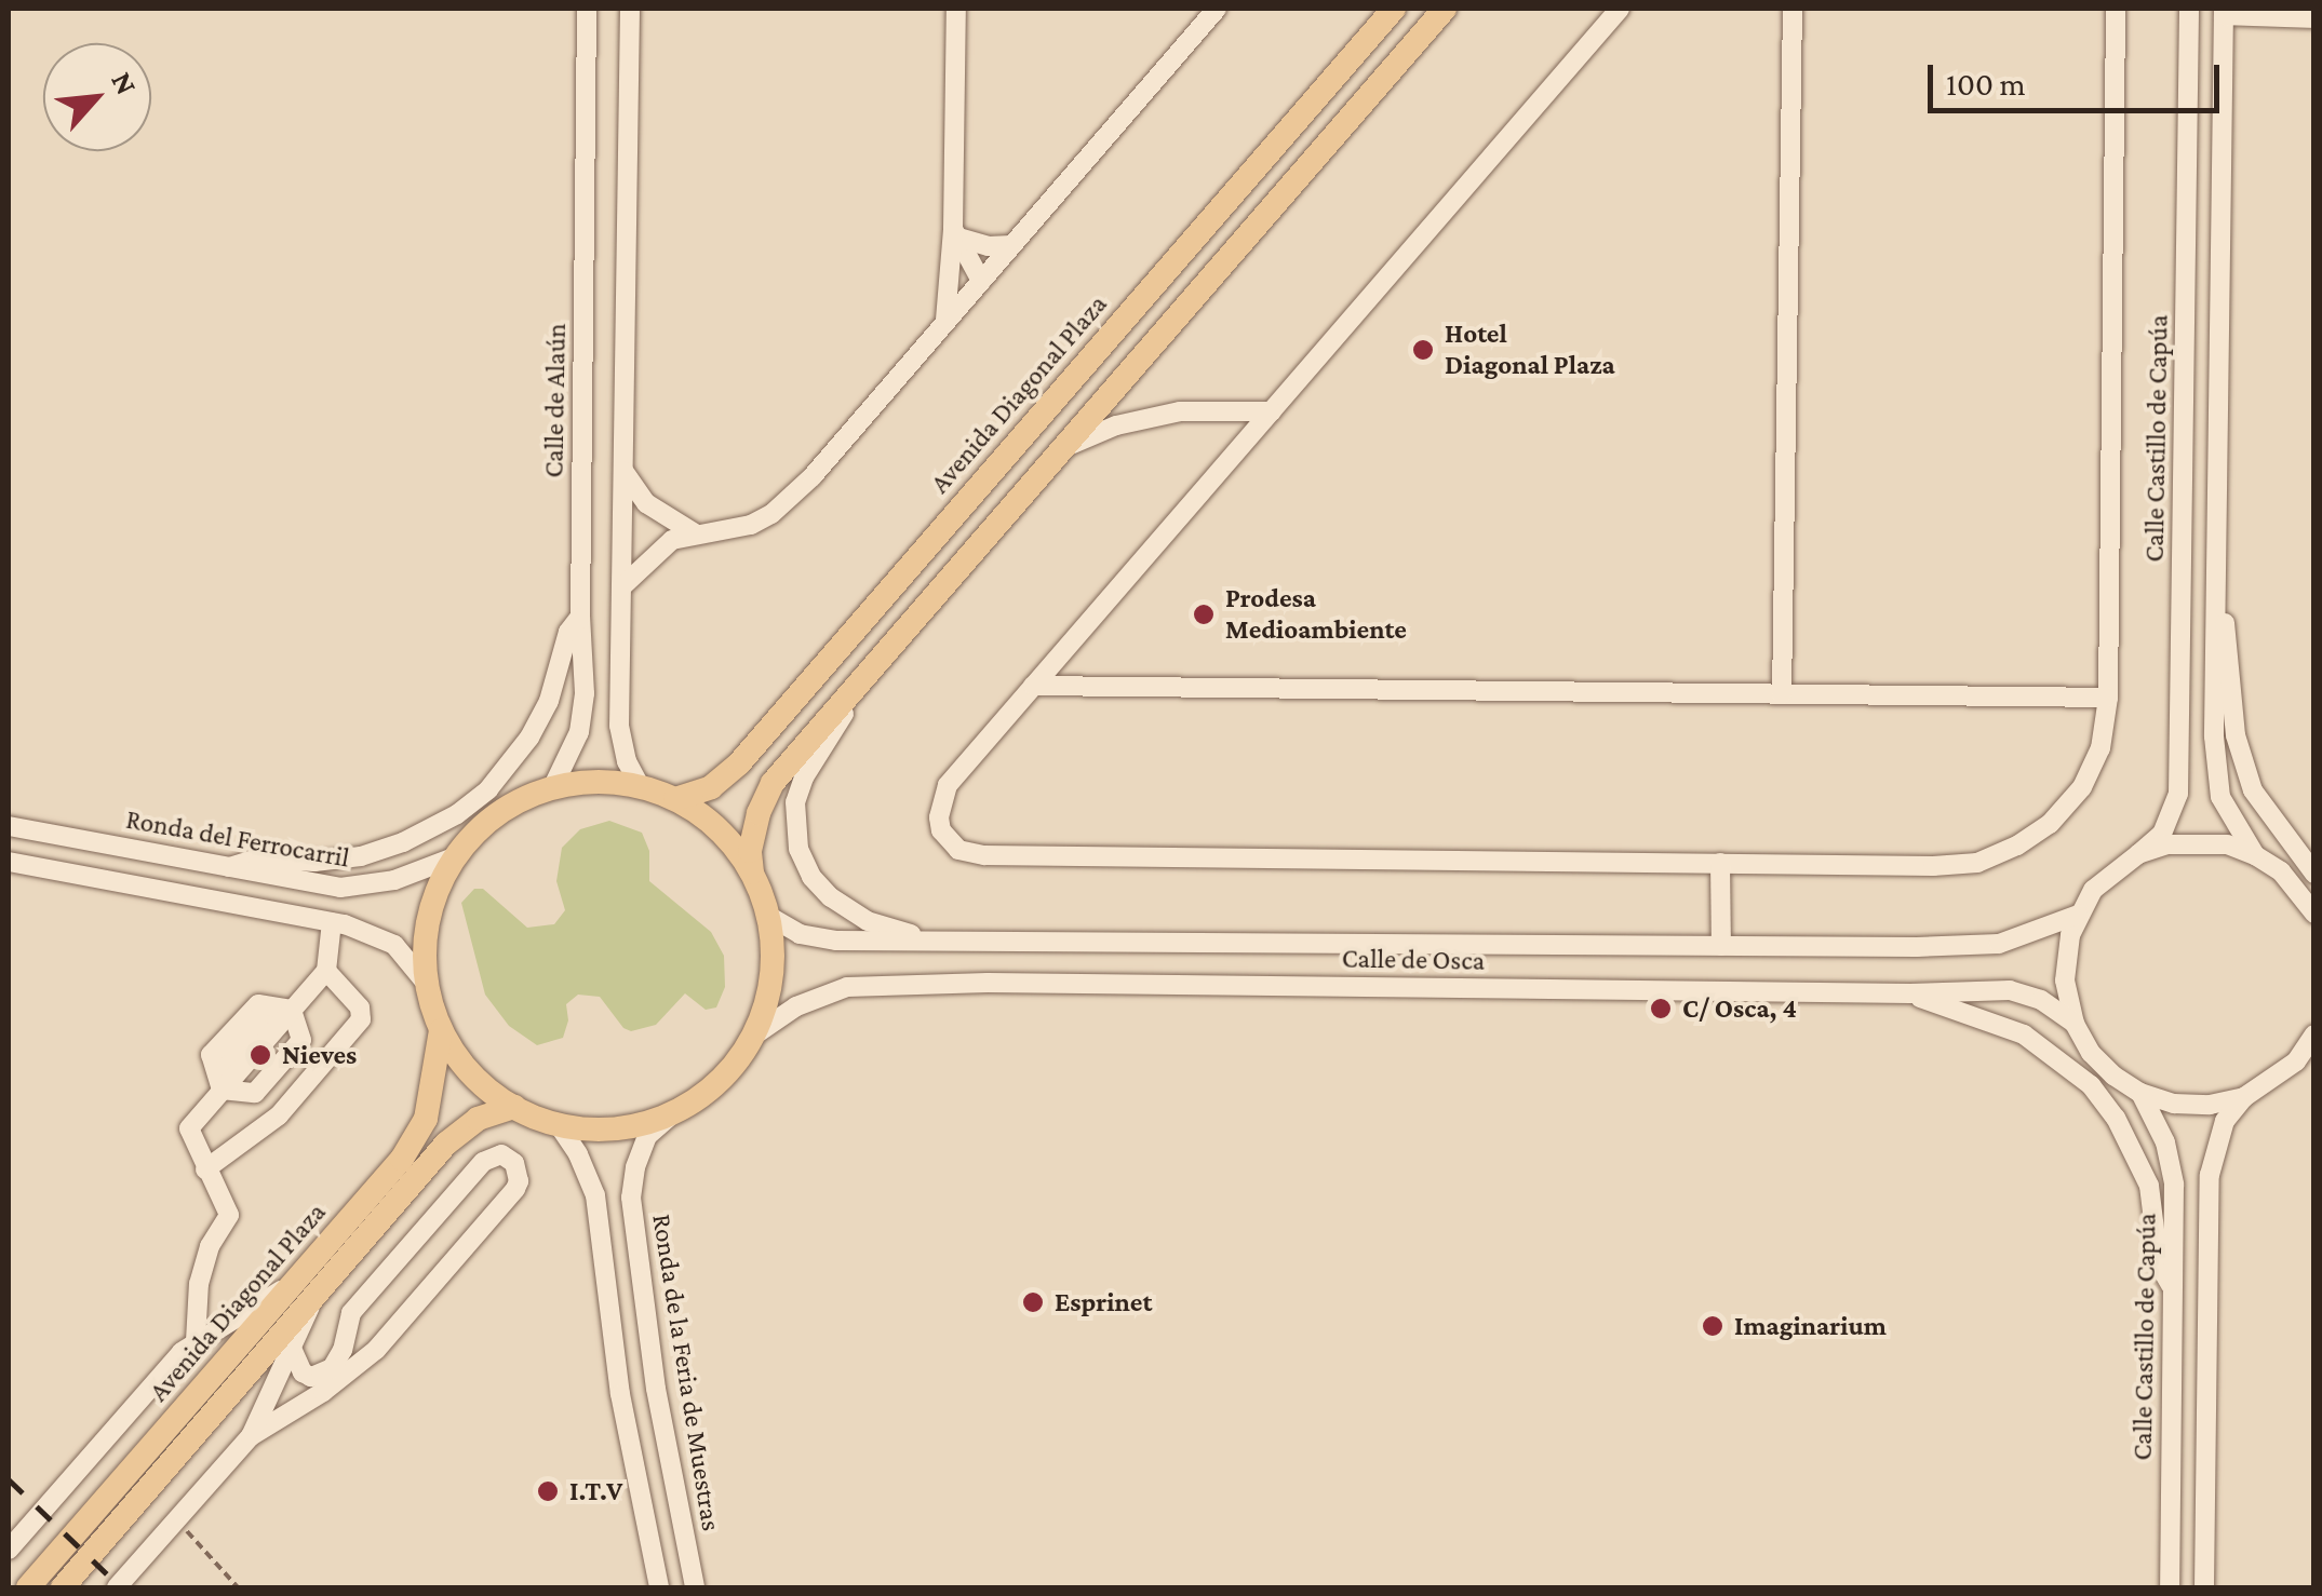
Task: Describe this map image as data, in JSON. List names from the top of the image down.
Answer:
{
  "streets": {
    "main road": ["Avenida Diagonal Plaza"],
    "street": [
      "Calle de Alaún",
      "Calle Castillo de Capúa",
      "Ronda del Ferrocarril",
      "Calle de Osca",
      "Ronda de la Feria de Muestras"
    ]
  },
  "crossings": [
    ["Avenida Diagonal Plaza", "Calle de Alaún"],
    ["Avenida Diagonal Plaza", "Ronda del Ferrocarril"],
    ["Avenida Diagonal Plaza", "Calle de Osca"],
    ["Avenida Diagonal Plaza", "Ronda de la Feria de Muestras"],
    ["Calle de Alaún", "Ronda del Ferrocarril"],
    ["Calle de Alaún", "Calle de Osca"],
    ["Calle de Alaún", "Ronda de la Feria de Muestras"],
    ["Calle Castillo de Capúa", "Calle de Osca"],
    ["Ronda del Ferrocarril", "Calle de Osca"],
    ["Ronda del Ferrocarril", "Ronda de la Feria de Muestras"],
    ["Calle de Osca", "Ronda de la Feria de Muestras"]
  ],
  "places": [
    "Hotel Diagonal Plaza",
    "Prodesa Medioambiente",
    "C/ Osca, 4",
    "Nieves",
    "Esprinet",
    "Imaginarium",
    "I.T.V"
  ],
  "scale_bar": "100 m",
  "north": "top right"
}
